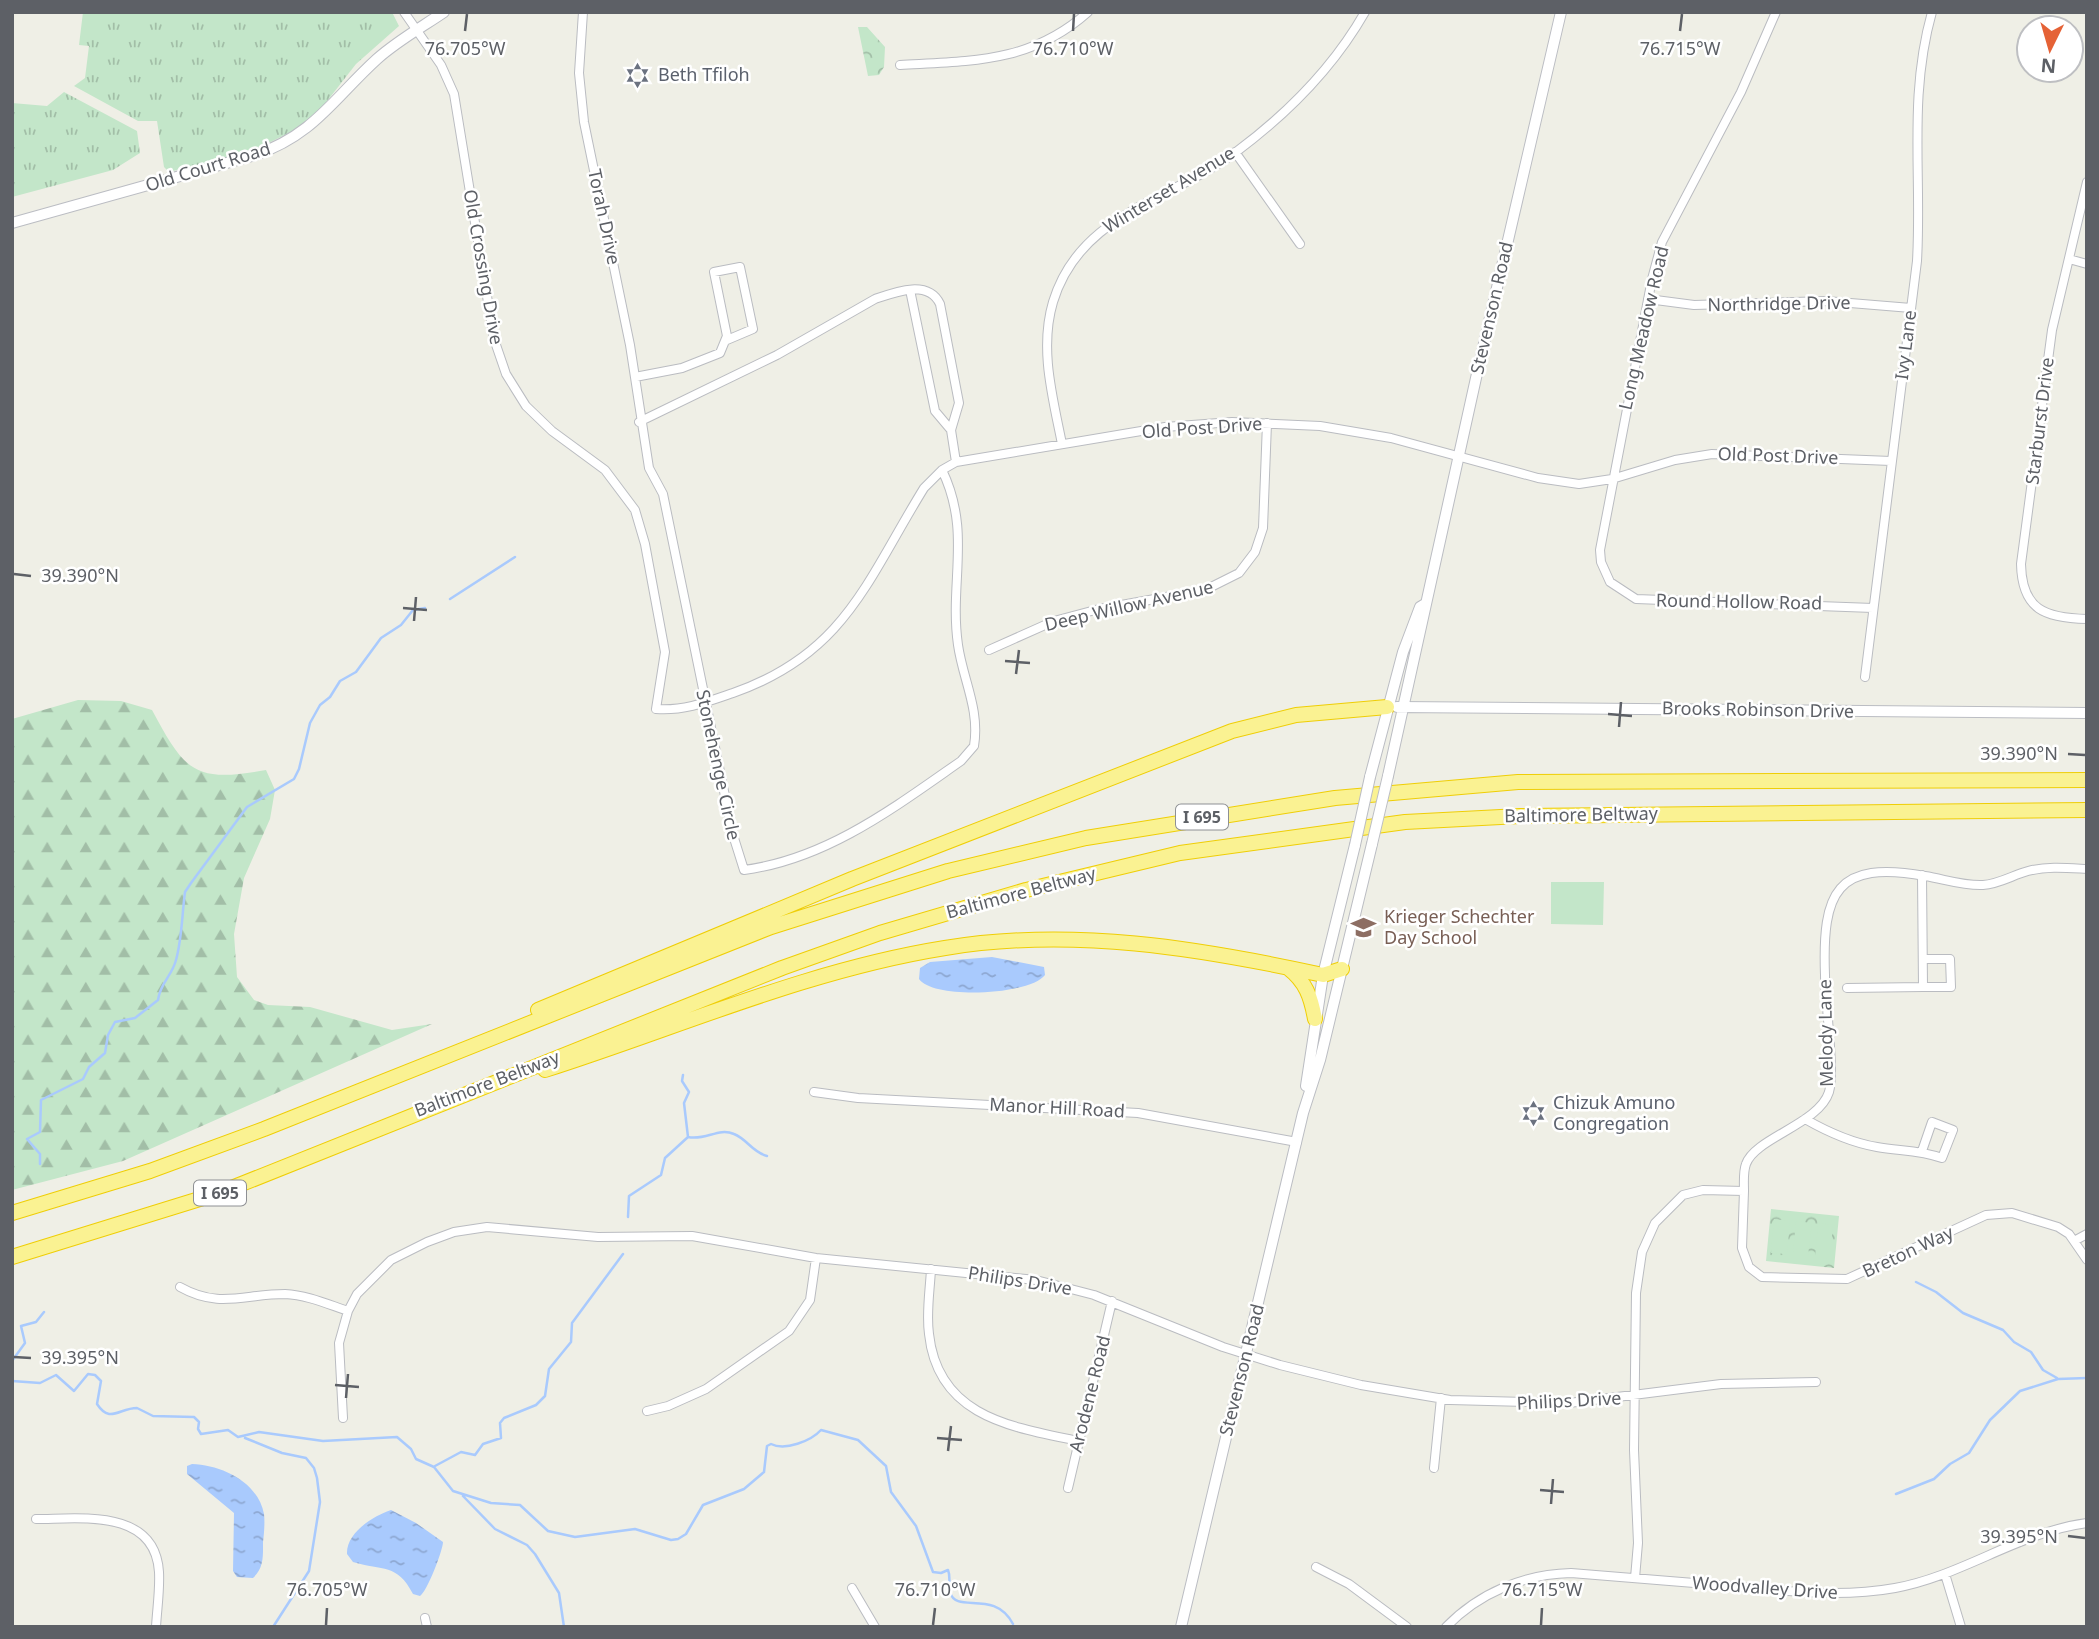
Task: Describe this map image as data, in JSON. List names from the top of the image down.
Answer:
{
  "streets": {
    "highway": ["Baltimore Beltway", "I 695"],
    "main road": ["Old Court Road", "Stevenson Road", "Brooks Robinson Drive"],
    "street": [
      "Winterset Avenue",
      "Torah Drive",
      "Old Crossing Drive",
      "Northridge Drive",
      "Long Meadow Road",
      "Ivy Lane",
      "Starburst Drive",
      "Old Post Drive",
      "Round Hollow Road",
      "Deep Willow Avenue",
      "Stonehenge Circle",
      "Melody Lane",
      "Manor Hill Road",
      "Breton Way",
      "Philips Drive",
      "Arodene Road",
      "Woodvalley Drive"
    ]
  },
  "crossings": [
    ["Old Court Road", "Old Crossing Drive"],
    ["Winterset Avenue", "Old Post Drive"],
    ["Torah Drive", "Stonehenge Circle"],
    ["Old Crossing Drive", "Old Post Drive"],
    ["Northridge Drive", "Long Meadow Road"],
    ["Northridge Drive", "Ivy Lane"],
    ["Stevenson Road", "Old Post Drive"],
    ["Stevenson Road", "Brooks Robinson Drive"],
    ["Stevenson Road", "Manor Hill Road"],
    ["Stevenson Road", "Philips Drive"],
    ["Long Meadow Road", "Old Post Drive"],
    ["Long Meadow Road", "Round Hollow Road"],
    ["Ivy Lane", "Old Post Drive"],
    ["Ivy Lane", "Round Hollow Road"],
    ["Old Post Drive", "Deep Willow Avenue"],
    ["Old Post Drive", "Stonehenge Circle"],
    ["Melody Lane", "Breton Way"],
    ["Philips Drive", "Arodene Road"]
  ],
  "places": {
    "synagogue": ["Beth Tfiloh", "Chizuk Amuno Congregation"],
    "school or university": ["Krieger Schechter Day School"]
  },
  "north": "bottom",
  "coordinates": [
    "76.705°W",
    "76.710°W",
    "76.715°W",
    "39.390°N",
    "39.395°N"
  ]
}
